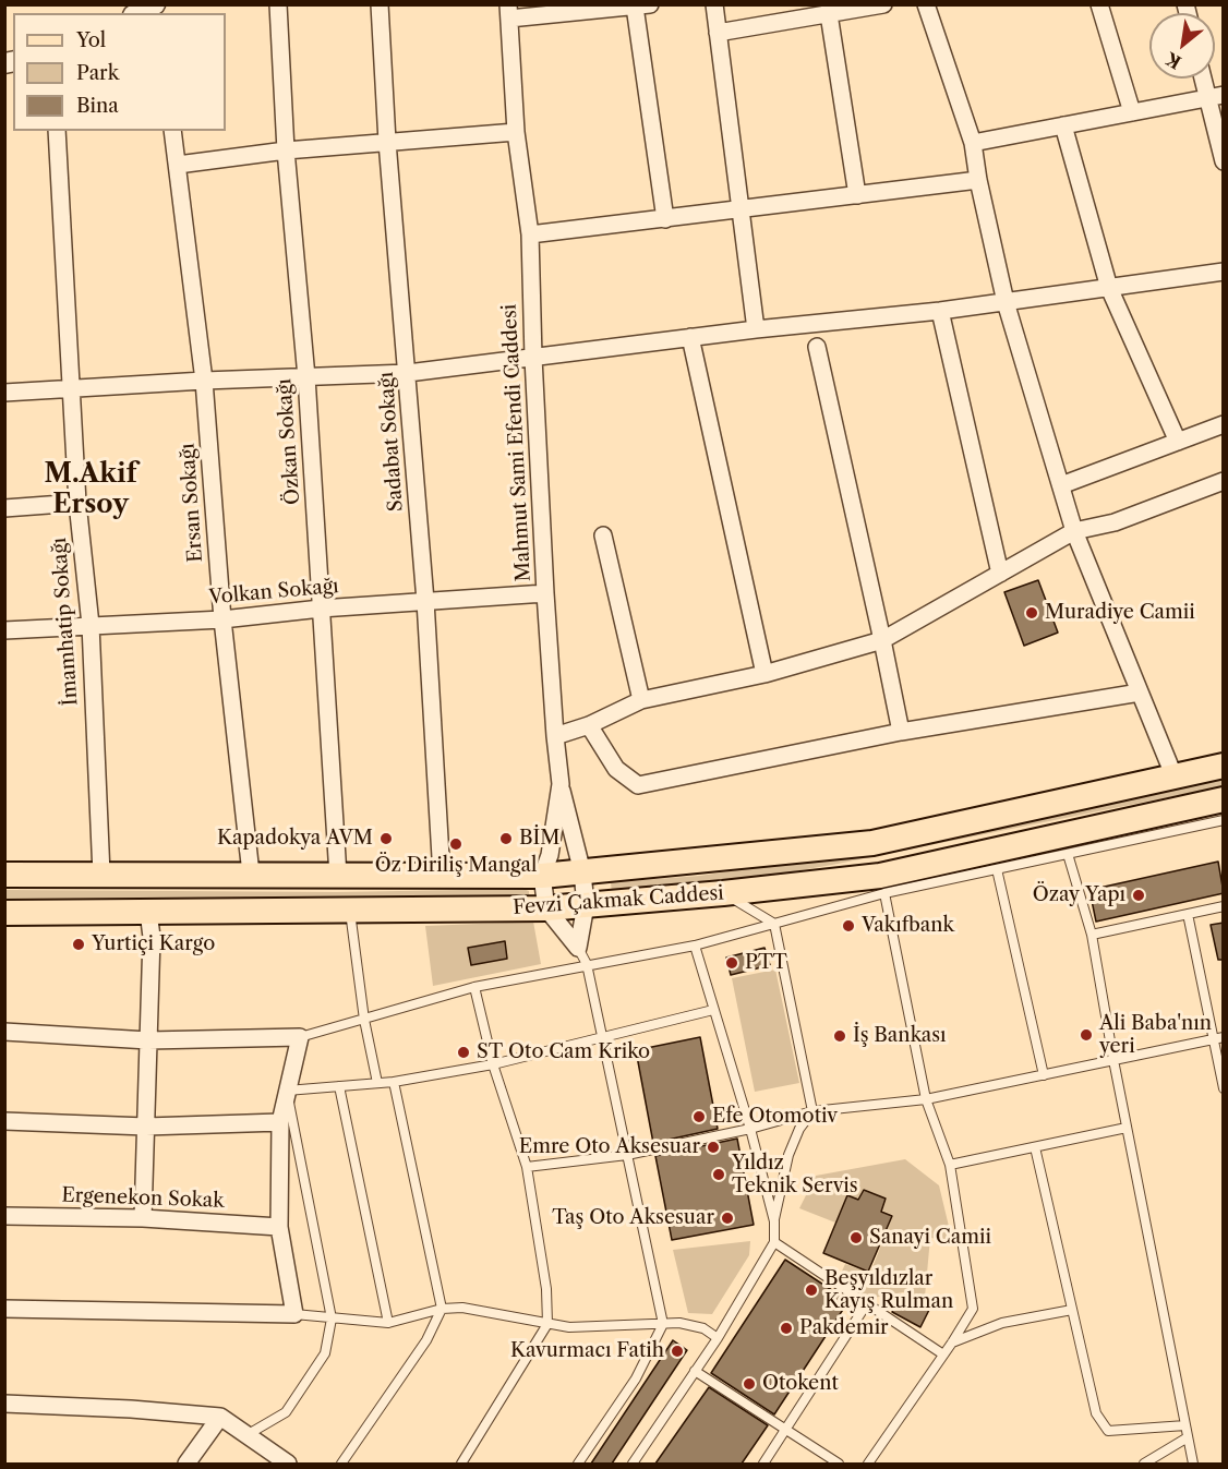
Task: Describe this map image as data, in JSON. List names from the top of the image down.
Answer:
{
  "streets": {
    "main road": ["Fevzi Çakmak Caddesi"],
    "street": [
      "Özkan Sokağı",
      "Sadabat Sokağı",
      "Mahmut Sami Efendi Caddesi",
      "Ersan Sokağı",
      "Volkan Sokağı",
      "İmamhatip Sokağı",
      "Ergenekon Sokak"
    ]
  },
  "crossings": [
    ["Özkan Sokağı", "Volkan Sokağı"],
    ["Özkan Sokağı", "Fevzi Çakmak Caddesi"],
    ["Sadabat Sokağı", "Volkan Sokağı"],
    ["Sadabat Sokağı", "Fevzi Çakmak Caddesi"],
    ["Mahmut Sami Efendi Caddesi", "Volkan Sokağı"],
    ["Mahmut Sami Efendi Caddesi", "Fevzi Çakmak Caddesi"],
    ["Ersan Sokağı", "Volkan Sokağı"],
    ["Ersan Sokağı", "Fevzi Çakmak Caddesi"],
    ["Volkan Sokağı", "İmamhatip Sokağı"],
    ["İmamhatip Sokağı", "Fevzi Çakmak Caddesi"]
  ],
  "districts": ["M.Akif Ersoy"],
  "places": [
    "Muradiye Camii",
    "Kapadokya AVM",
    "BİM",
    "Öz Diriliş Mangal",
    "Özay Yapı",
    "Vakıfbank",
    "Yurtiçi Kargo",
    "PTT",
    "Ali Baba'nın yeri",
    "İş Bankası",
    "ST Oto Cam Kriko",
    "Efe Otomotiv",
    "Emre Oto Aksesuar",
    "Yıldız Teknik Servis",
    "Taş Oto Aksesuar",
    "Sanayi Camii",
    "Beşyıldızlar Kayış Rulman",
    "Pakdemir",
    "Kavurmacı Fatih",
    "Otokent"
  ],
  "legend": ["Yol", "Park", "Bina"],
  "north": "bottom left"
}
